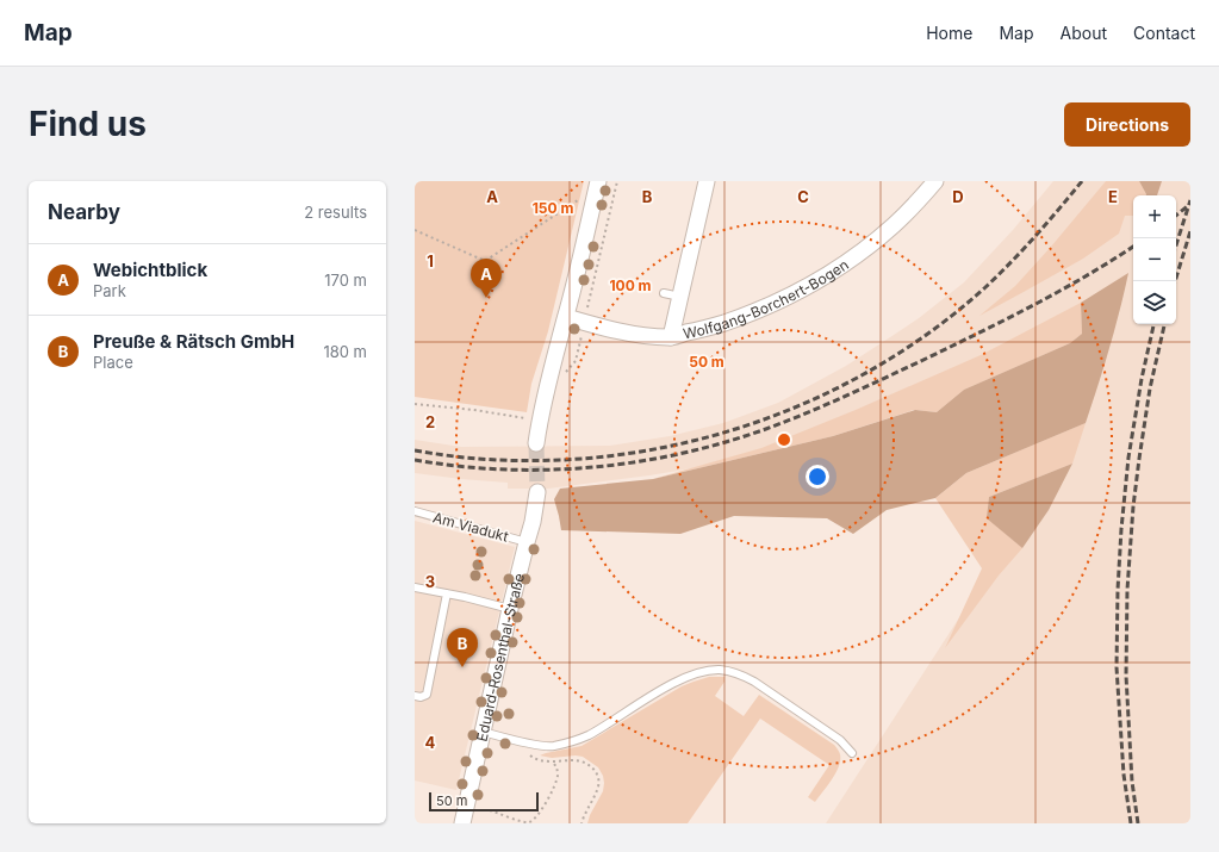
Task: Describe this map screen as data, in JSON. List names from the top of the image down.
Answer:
{
  "streets": {
    "street": ["Wolfgang-Borchert-Bogen", "Eduard-Rosenthal-Straße"],
    "lane": ["Am Viadukt"]
  },
  "crossings": [
    ["Am Viadukt", "Eduard-Rosenthal-Straße"]
  ],
  "scale_bar": "50 m",
  "page": {
    "header": "Map",
    "nav": [
      "Home",
      "Map",
      "About",
      "Contact"
    ],
    "buttons": "Directions",
    "title": "Find us",
    "heading": ["Nearby", "2 results"],
    "map_buttons": ["+", "−"],
    "list": [
      {
        "mark": "A",
        "name": "Webichtblick",
        "note": "Park",
        "value": "170 m"
      },
      {
        "mark": "B",
        "name": "Preuße & Rätsch GmbH",
        "note": "Place",
        "value": "180 m"
      }
    ],
    "pins": ["A", "B"],
    "scale": "50 m"
  },
  "grid": {
    "columns": [
      "A",
      "B",
      "C",
      "D",
      "E"
    ],
    "rows": [
      "1",
      "2",
      "3",
      "4"
    ]
  },
  "rings": ["150 m", "100 m", "50 m"]
}
